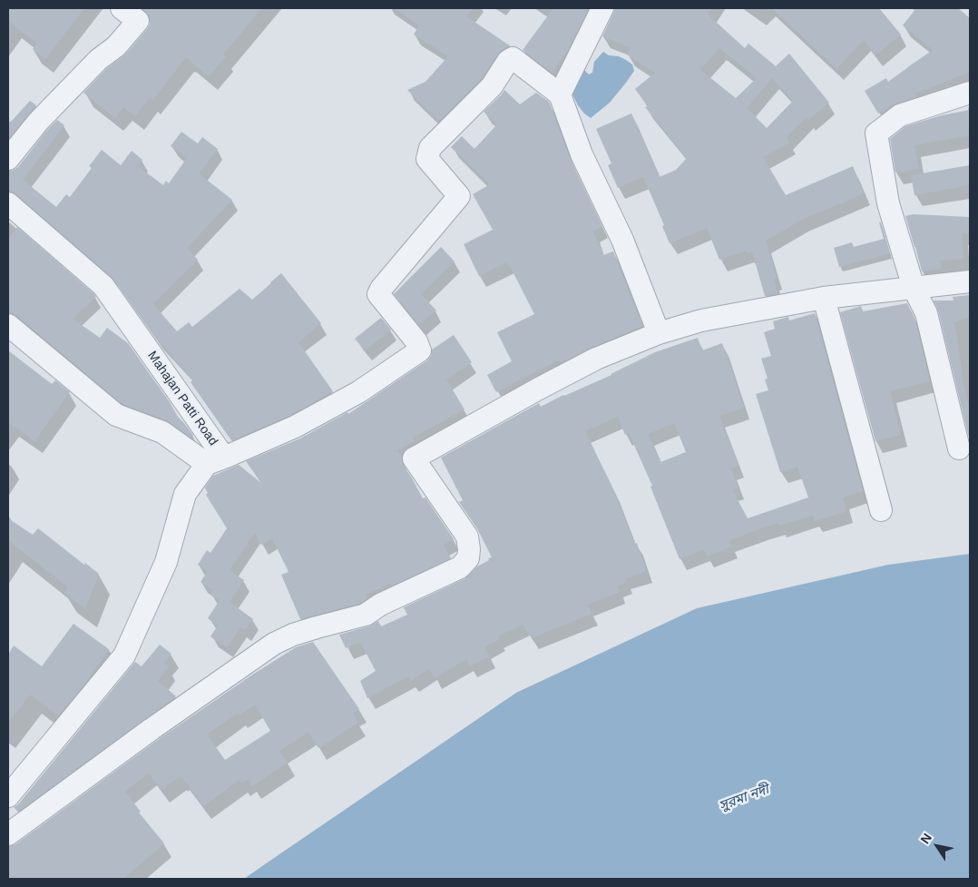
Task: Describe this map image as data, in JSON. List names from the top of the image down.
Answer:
{
  "streets": {
    "street": ["Mahajan Patti Road"]
  },
  "water": ["সুরমা নদী"],
  "north": "top left"
}
